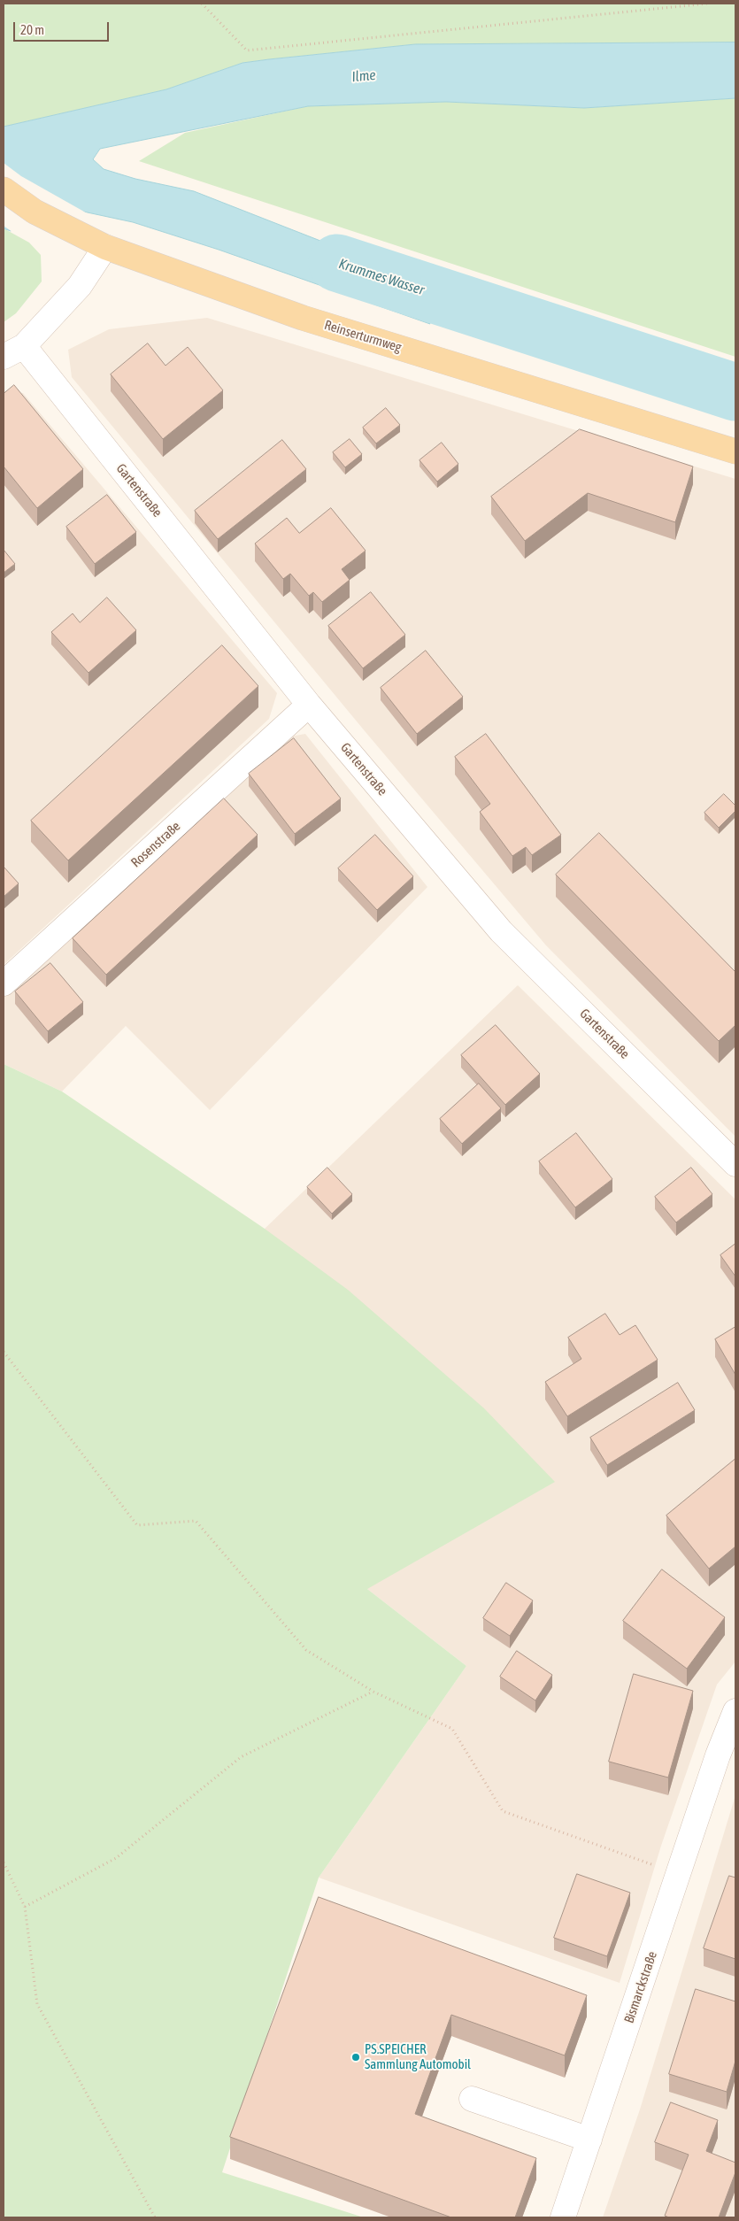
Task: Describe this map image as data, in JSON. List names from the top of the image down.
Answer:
{
  "streets": {
    "main road": ["Reinserturmweg"],
    "street": ["Gartenstraße", "Rosenstraße", "Bismarckstraße"]
  },
  "crossings": [
    ["Gartenstraße", "Rosenstraße"]
  ],
  "water": ["Ilme", "Krummes Wasser"],
  "places": ["PS.SPEICHER Sammlung Automobil"],
  "scale_bar": "20 m"
}
